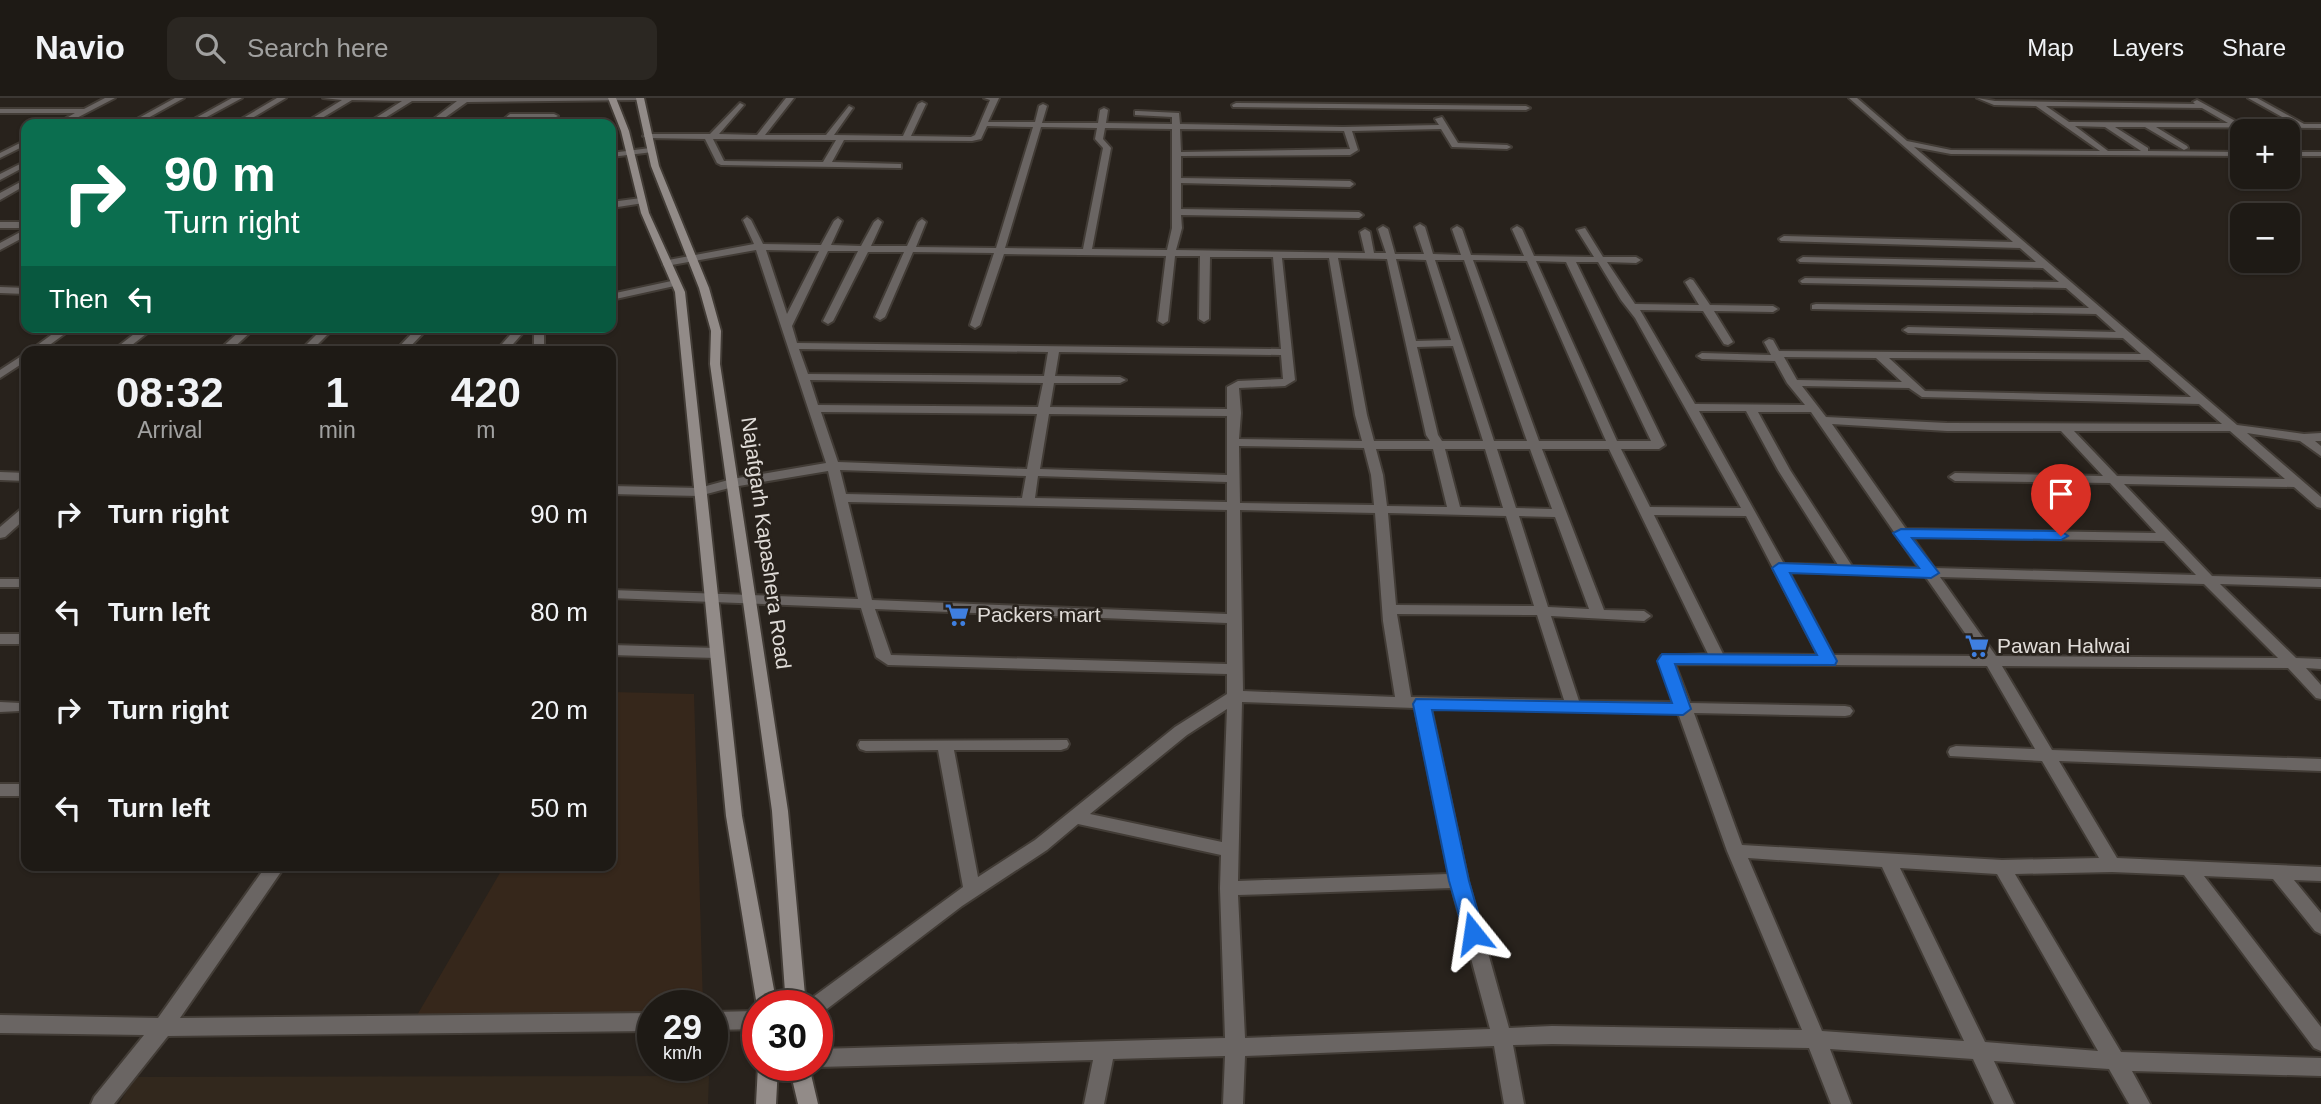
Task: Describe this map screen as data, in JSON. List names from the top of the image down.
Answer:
{
  "streets": {
    "main road": ["Najafgarh Kapashera Road"]
  },
  "places": {
    "supermarket": ["Packers mart", "Pawan Halwai"]
  },
  "page": {
    "header": "Navio",
    "search": "Search here",
    "nav": ["Map", "Layers", "Share"],
    "map_buttons": ["+", "−"],
    "turn": ["90 m", "Turn right"],
    "then": "Then",
    "eta": [
      "08:32",
      "Arrival",
      "1",
      "min",
      "420",
      "m"
    ],
    "list": [
      {
        "name": "Turn right",
        "value": "90 m"
      },
      {
        "name": "Turn left",
        "value": "80 m"
      },
      {
        "name": "Turn right",
        "value": "20 m"
      },
      {
        "name": "Turn left",
        "value": "50 m"
      }
    ],
    "speed": "29 km/h",
    "limit": "30"
  }
}
